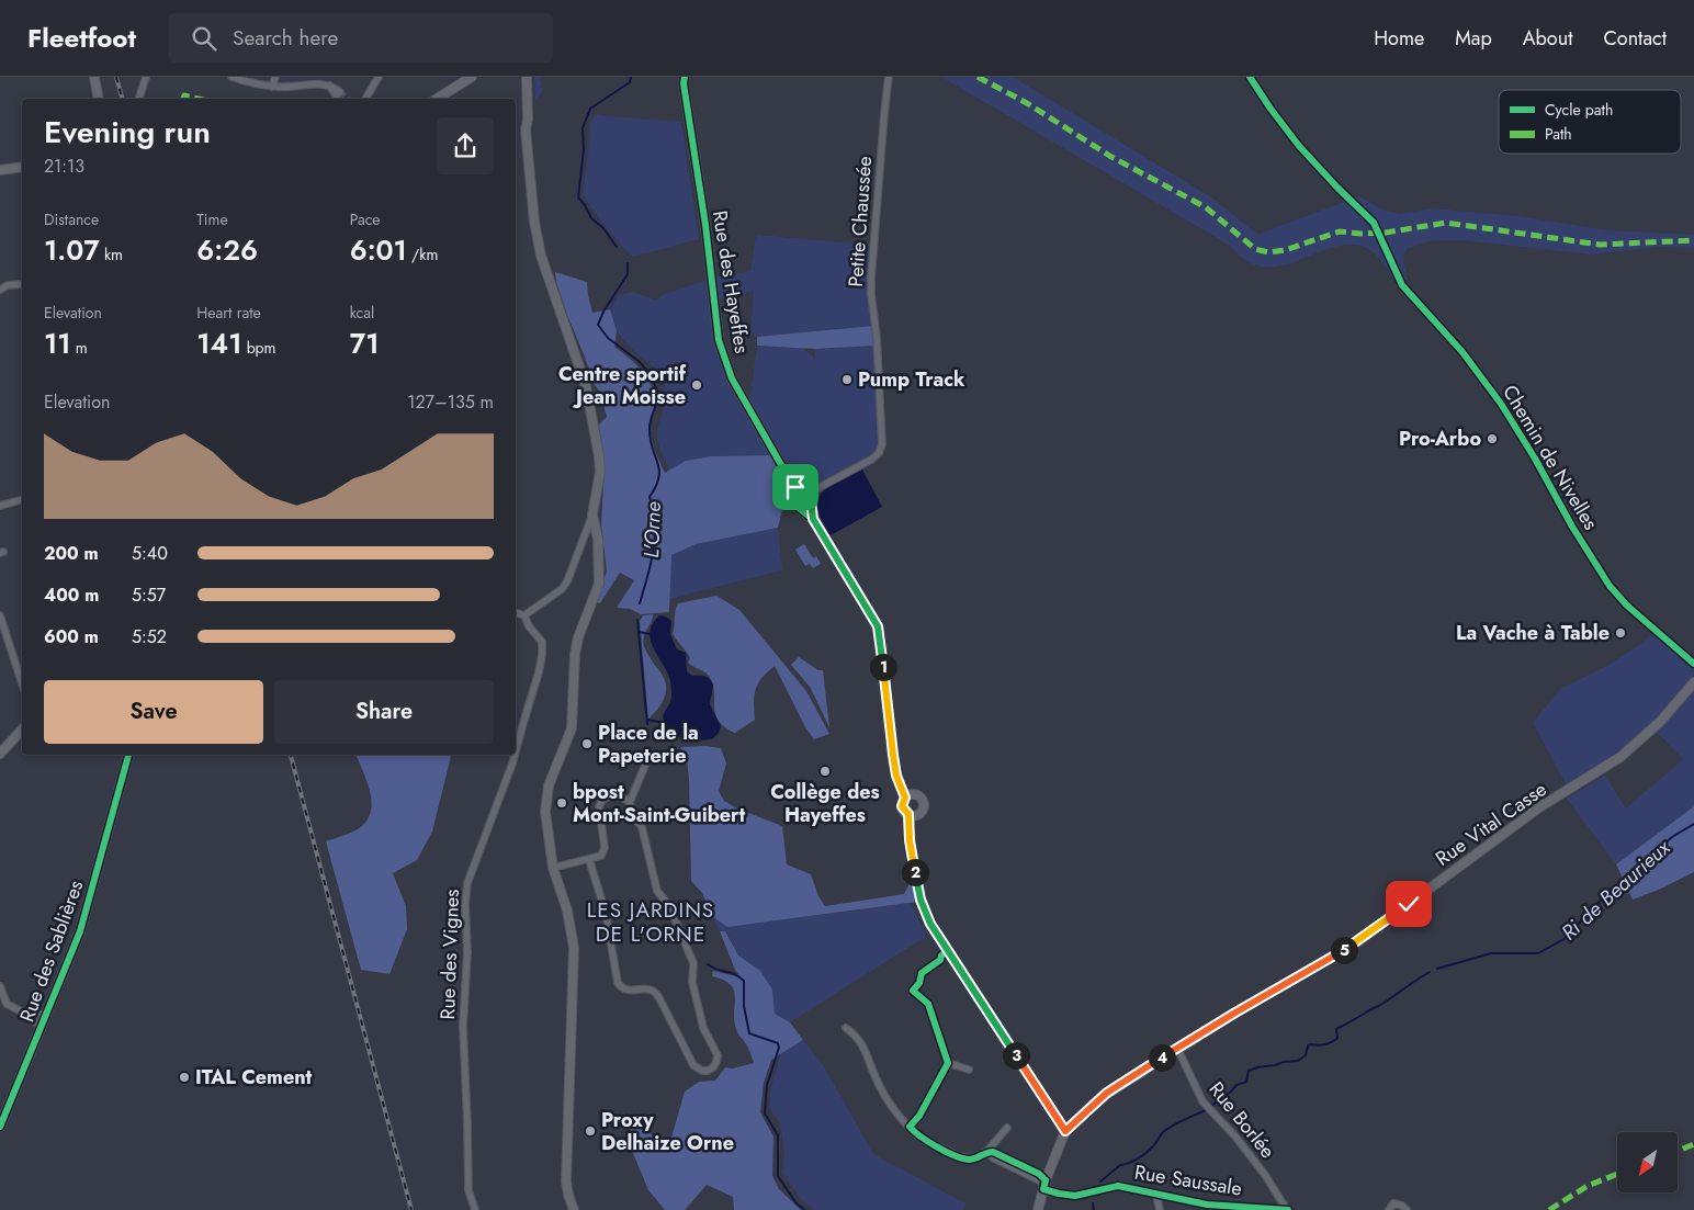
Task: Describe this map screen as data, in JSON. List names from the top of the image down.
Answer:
{
  "streets": {
    "street": [
      "Petite Chaussée",
      "Rue des Hayeffes",
      "Chemin de Nivelles",
      "Rue Vital Casse",
      "Rue des Sablières",
      "Rue des Vignes",
      "Rue Borlée",
      "Rue Saussale"
    ]
  },
  "crossings": [
    ["Petite Chaussée", "Rue des Hayeffes"],
    ["Rue Vital Casse", "Rue Borlée"],
    ["Rue Vital Casse", "Rue Saussale"],
    ["Rue Borlée", "Rue Saussale"]
  ],
  "districts": ["LES JARDINS DE L'ORNE"],
  "water": ["L'Orne", "Ri de Beaurieux"],
  "places": [
    "Pump Track",
    "Centre sportif Jean Moisse",
    "Pro-Arbo",
    "La Vache à Table",
    "Place de la Papeterie",
    "Collège des Hayeffes",
    "bpost Mont-Saint-Guibert",
    "ITAL Cement",
    "Proxy Delhaize Orne"
  ],
  "legend": ["Cycle path", "Path"],
  "north": "bottom left",
  "page": {
    "header": "Fleetfoot",
    "search": "Search here",
    "nav": [
      "Home",
      "Map",
      "About",
      "Contact"
    ],
    "heading": ["Evening run", "21:13"],
    "stats": [
      ["Distance", "1.07 km"],
      ["Time", "6:26"],
      ["Pace", "6:01 /km"],
      ["Elevation", "11 m"],
      ["Heart rate", "141 bpm"],
      ["kcal", "71"]
    ],
    "chart": ["Elevation", "127–135 m"],
    "list": [
      {
        "name": "200 m",
        "note": "5:40"
      },
      {
        "name": "400 m",
        "note": "5:57"
      },
      {
        "name": "600 m",
        "note": "5:52"
      }
    ],
    "pins": [
      "1",
      "2",
      "5",
      "3",
      "4"
    ],
    "buttons": ["Save", "Share"]
  }
}
